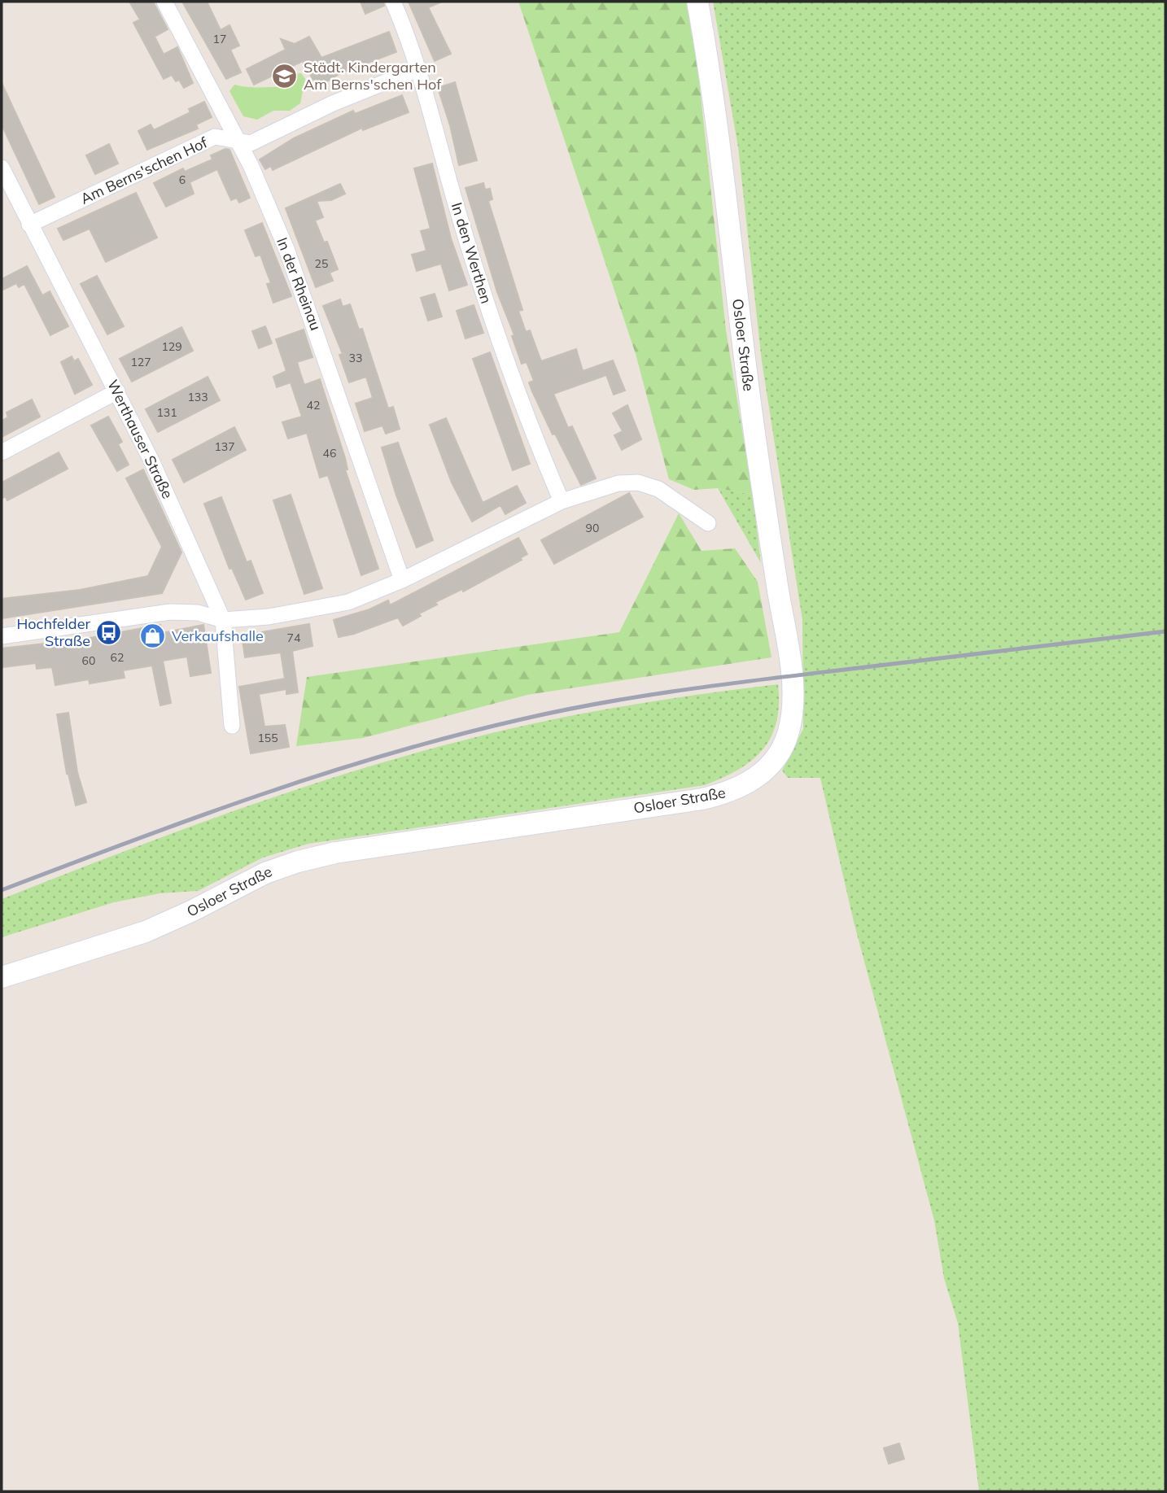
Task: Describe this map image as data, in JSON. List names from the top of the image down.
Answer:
{
  "streets": {
    "main road": ["Osloer Straße"],
    "street": [
      "Am Berns'schen Hof",
      "In den Werthen",
      "In der Rheinau",
      "Werthauser Straße"
    ]
  },
  "crossings": [
    ["Am Berns'schen Hof", "In den Werthen"],
    ["Am Berns'schen Hof", "In der Rheinau"],
    ["Am Berns'schen Hof", "Werthauser Straße"]
  ],
  "places": {
    "school or university": ["Städt. Kindergarten Am Berns'schen Hof"],
    "bus stop": ["Hochfelder Straße"],
    "shop": ["Verkaufshalle"]
  },
  "house_numbers": [
    "17",
    "6",
    "25",
    "129",
    "33",
    "127",
    "133",
    "42",
    "131",
    "137",
    "46",
    "90",
    "74",
    "62",
    "60",
    "155"
  ]
}
